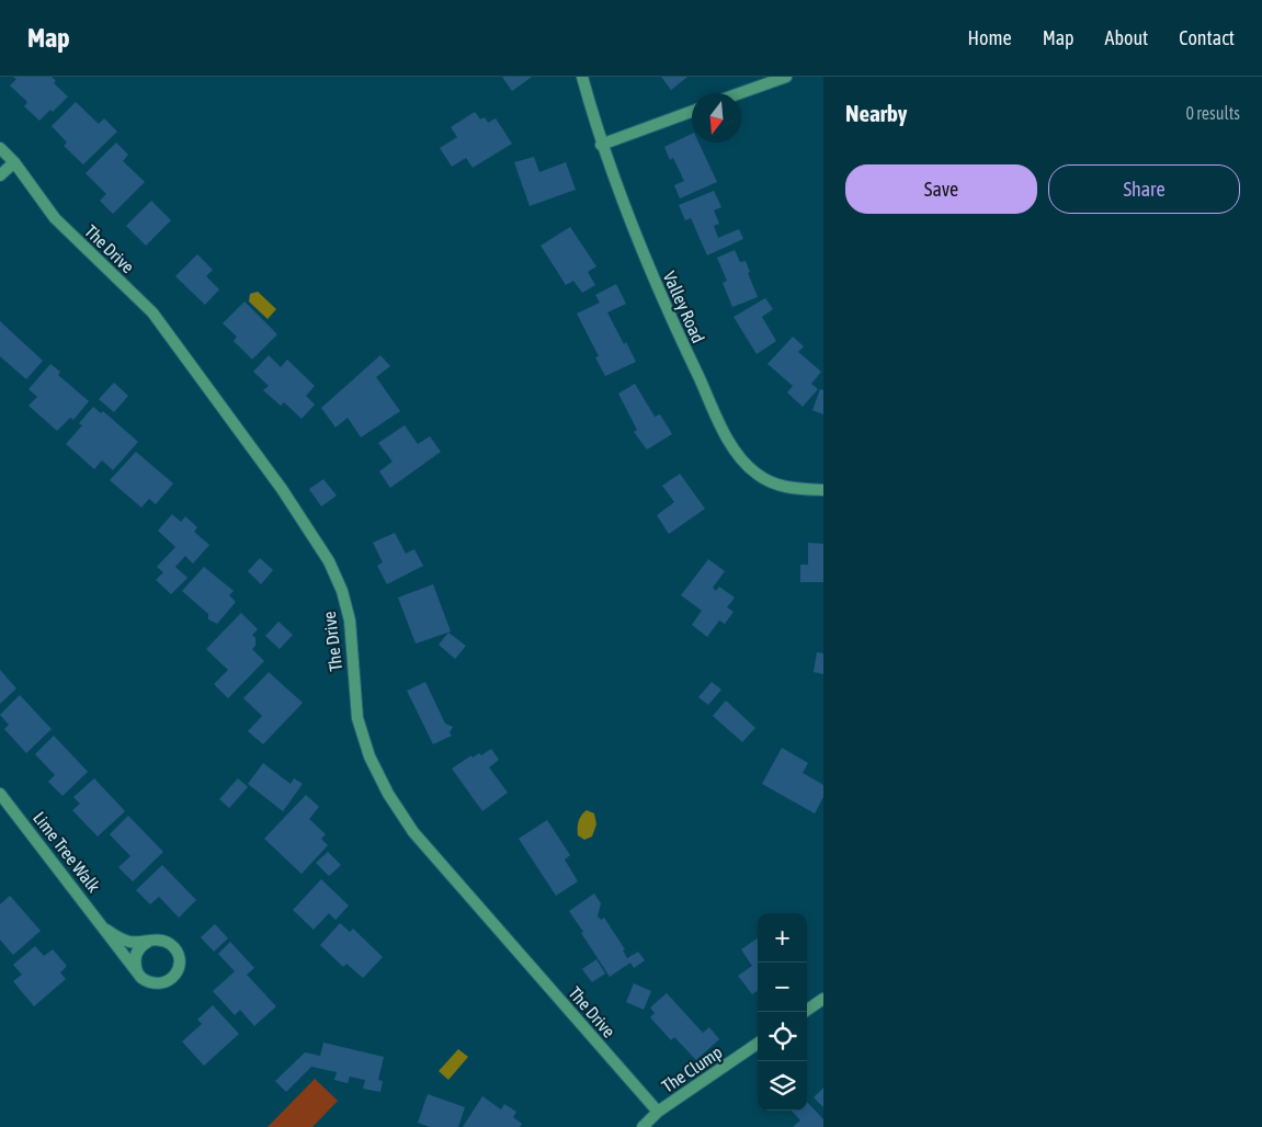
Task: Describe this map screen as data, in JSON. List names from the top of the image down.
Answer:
{
  "streets": {
    "street": [
      "The Drive",
      "Valley Road",
      "Lime Tree Walk",
      "The Clump"
    ]
  },
  "crossings": [
    ["The Drive", "The Clump"]
  ],
  "north": "bottom",
  "page": {
    "header": "Map",
    "nav": [
      "Home",
      "Map",
      "About",
      "Contact"
    ],
    "heading": ["Nearby", "0 results"],
    "buttons": ["Save", "Share"],
    "map_buttons": ["+", "−"]
  }
}
